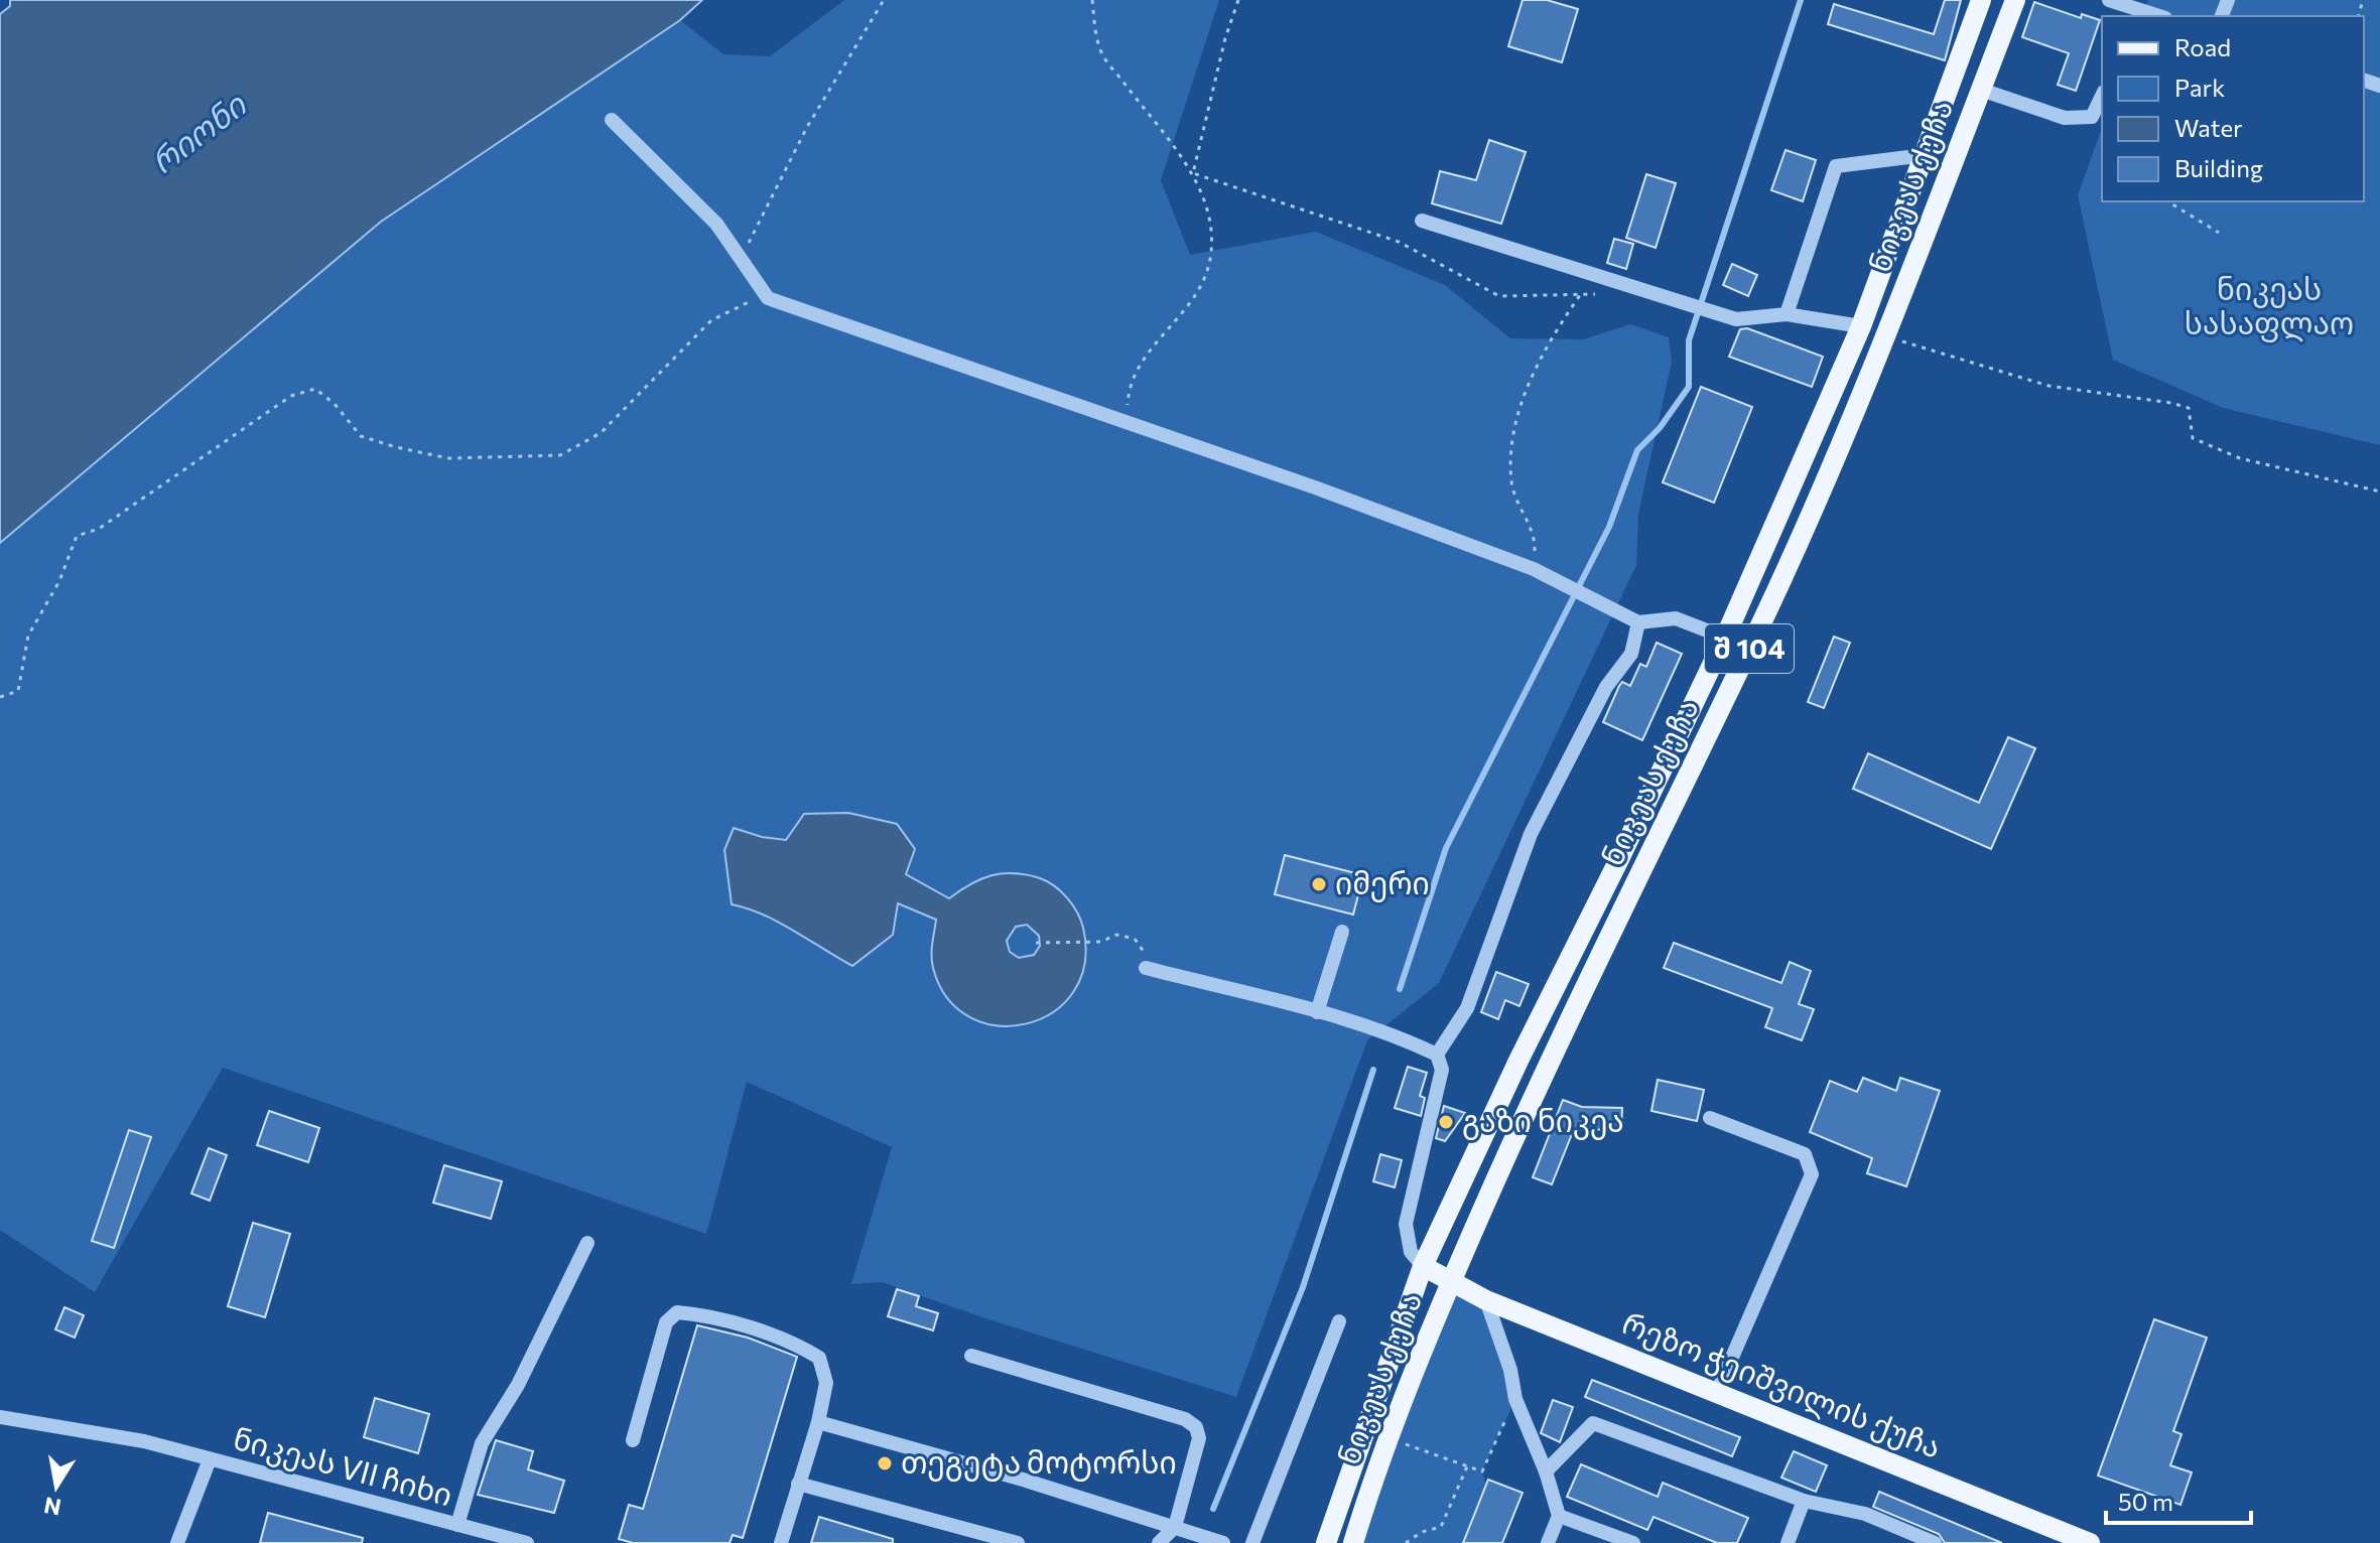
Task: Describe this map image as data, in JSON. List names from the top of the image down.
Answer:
{
  "streets": {
    "main road": ["ნიკეას ქუჩა", "შ 104", "რეზო ჭეიშვილის ქუჩა"],
    "street": ["ნიკეას VII ჩიხი"]
  },
  "crossings": [
    ["ნიკეას ქუჩა", "რეზო ჭეიშვილის ქუჩა"]
  ],
  "water": ["რიონი"],
  "parks": ["ნიკეას სასაფლაო"],
  "places": ["იმერი", "გაზი ნიკეა", "თეგეტა მოტორსი"],
  "legend": [
    "Road",
    "Park",
    "Water",
    "Building"
  ],
  "scale_bar": "50 m",
  "north": "bottom"
}
